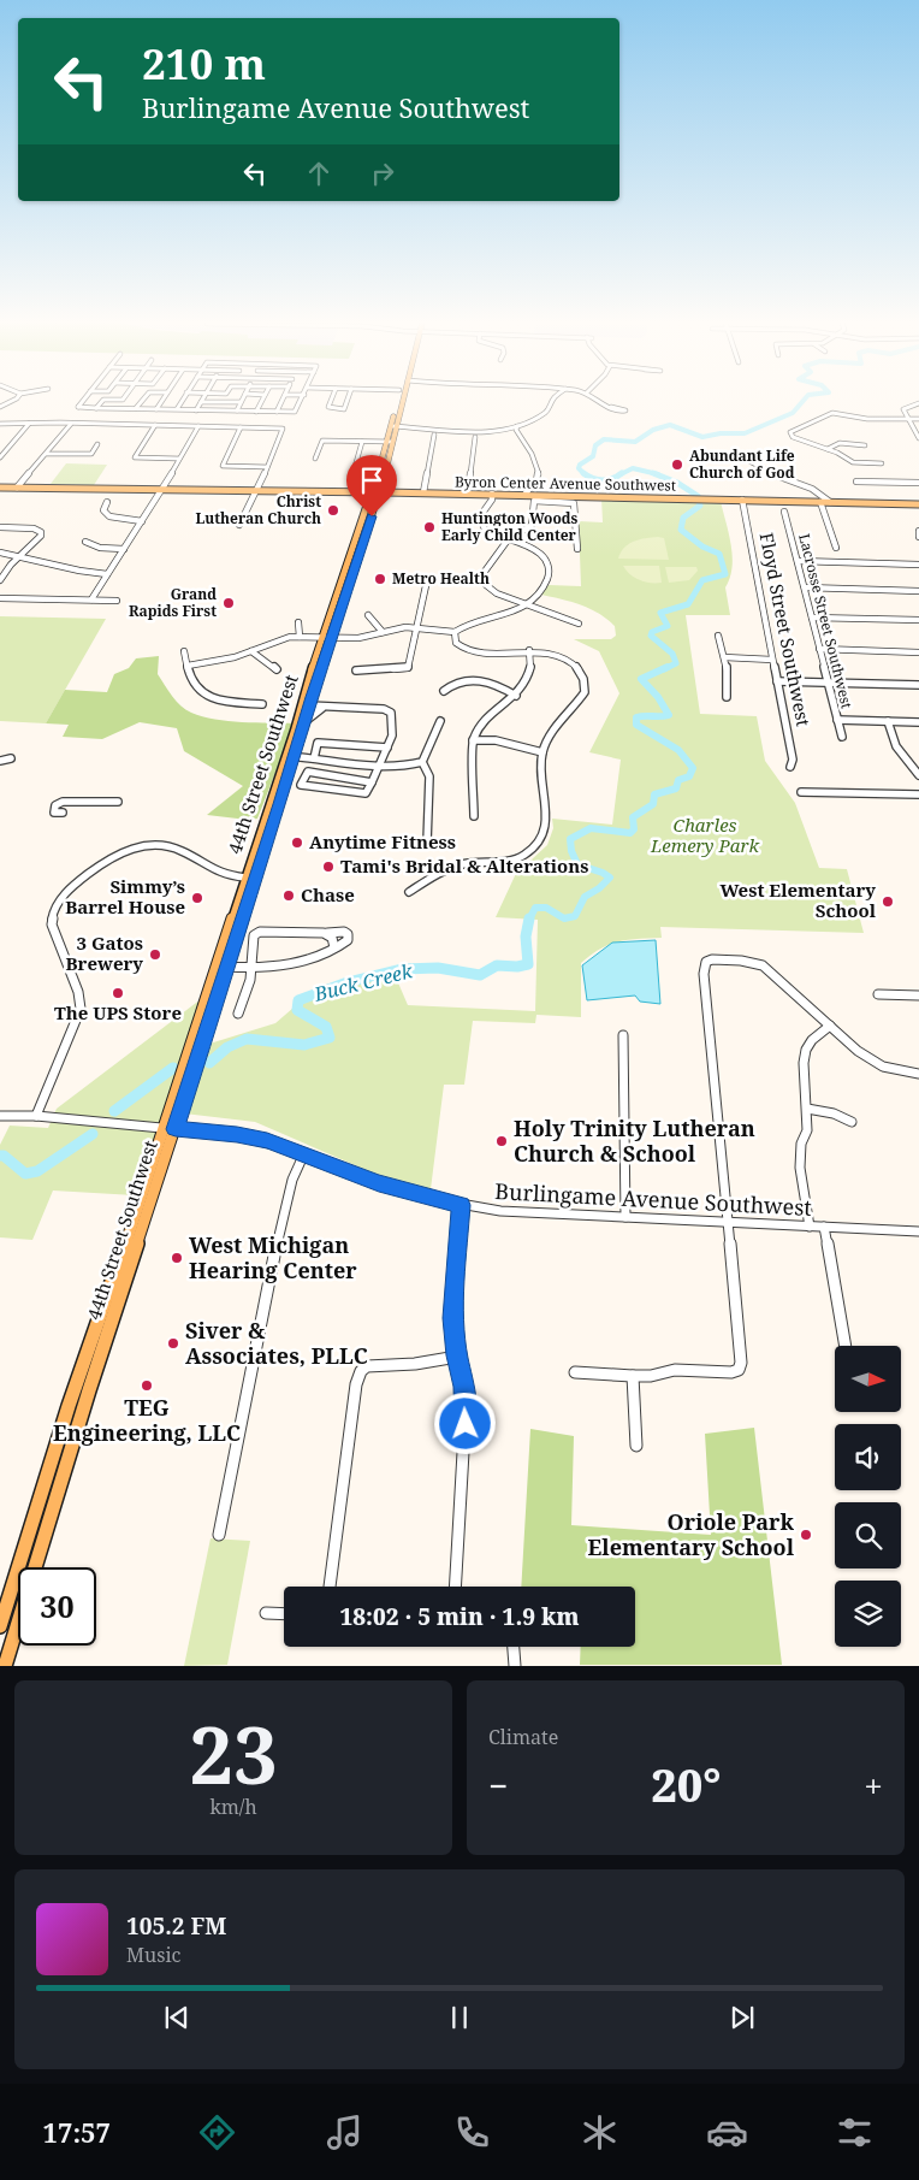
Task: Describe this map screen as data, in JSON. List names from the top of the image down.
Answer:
{
  "streets": {
    "main road": ["Byron Center Avenue Southwest", "44th Street Southwest"],
    "street": ["Lacrosse Street Southwest", "Floyd Street Southwest", "Burlingame Avenue Southwest"]
  },
  "crossings": [
    ["Byron Center Avenue Southwest", "Floyd Street Southwest"],
    ["Byron Center Avenue Southwest", "44th Street Southwest"],
    ["44th Street Southwest", "Burlingame Avenue Southwest"]
  ],
  "water": ["Buck Creek"],
  "parks": ["Charles Lemery Park"],
  "places": [
    "Abundant Life Church of God",
    "Christ Lutheran Church",
    "Huntington Woods Early Child Center",
    "Metro Health",
    "Grand Rapids First",
    "Anytime Fitness",
    "Tami's Bridal & Alterations",
    "Chase",
    "Simmy’s Barrel House",
    "West Elementary School",
    "3 Gatos Brewery",
    "The UPS Store",
    "Holy Trinity Lutheran Church & School",
    "West Michigan Hearing Center",
    "Siver & Associates, PLLC",
    "TEG Engineering, LLC",
    "Oriole Park Elementary School"
  ],
  "north": "right",
  "page": {
    "turn": ["210 m", "Burlingame Avenue Southwest"],
    "limit": "30",
    "trip": "18:02 · 5 min · 1.9 km",
    "tile": [
      ["23", "km/h"],
      "Climate"
    ],
    "heat": ["−", "20°", "+"],
    "song": ["105.2 FM", "Music"],
    "tabs": "17:57"
  }
}
